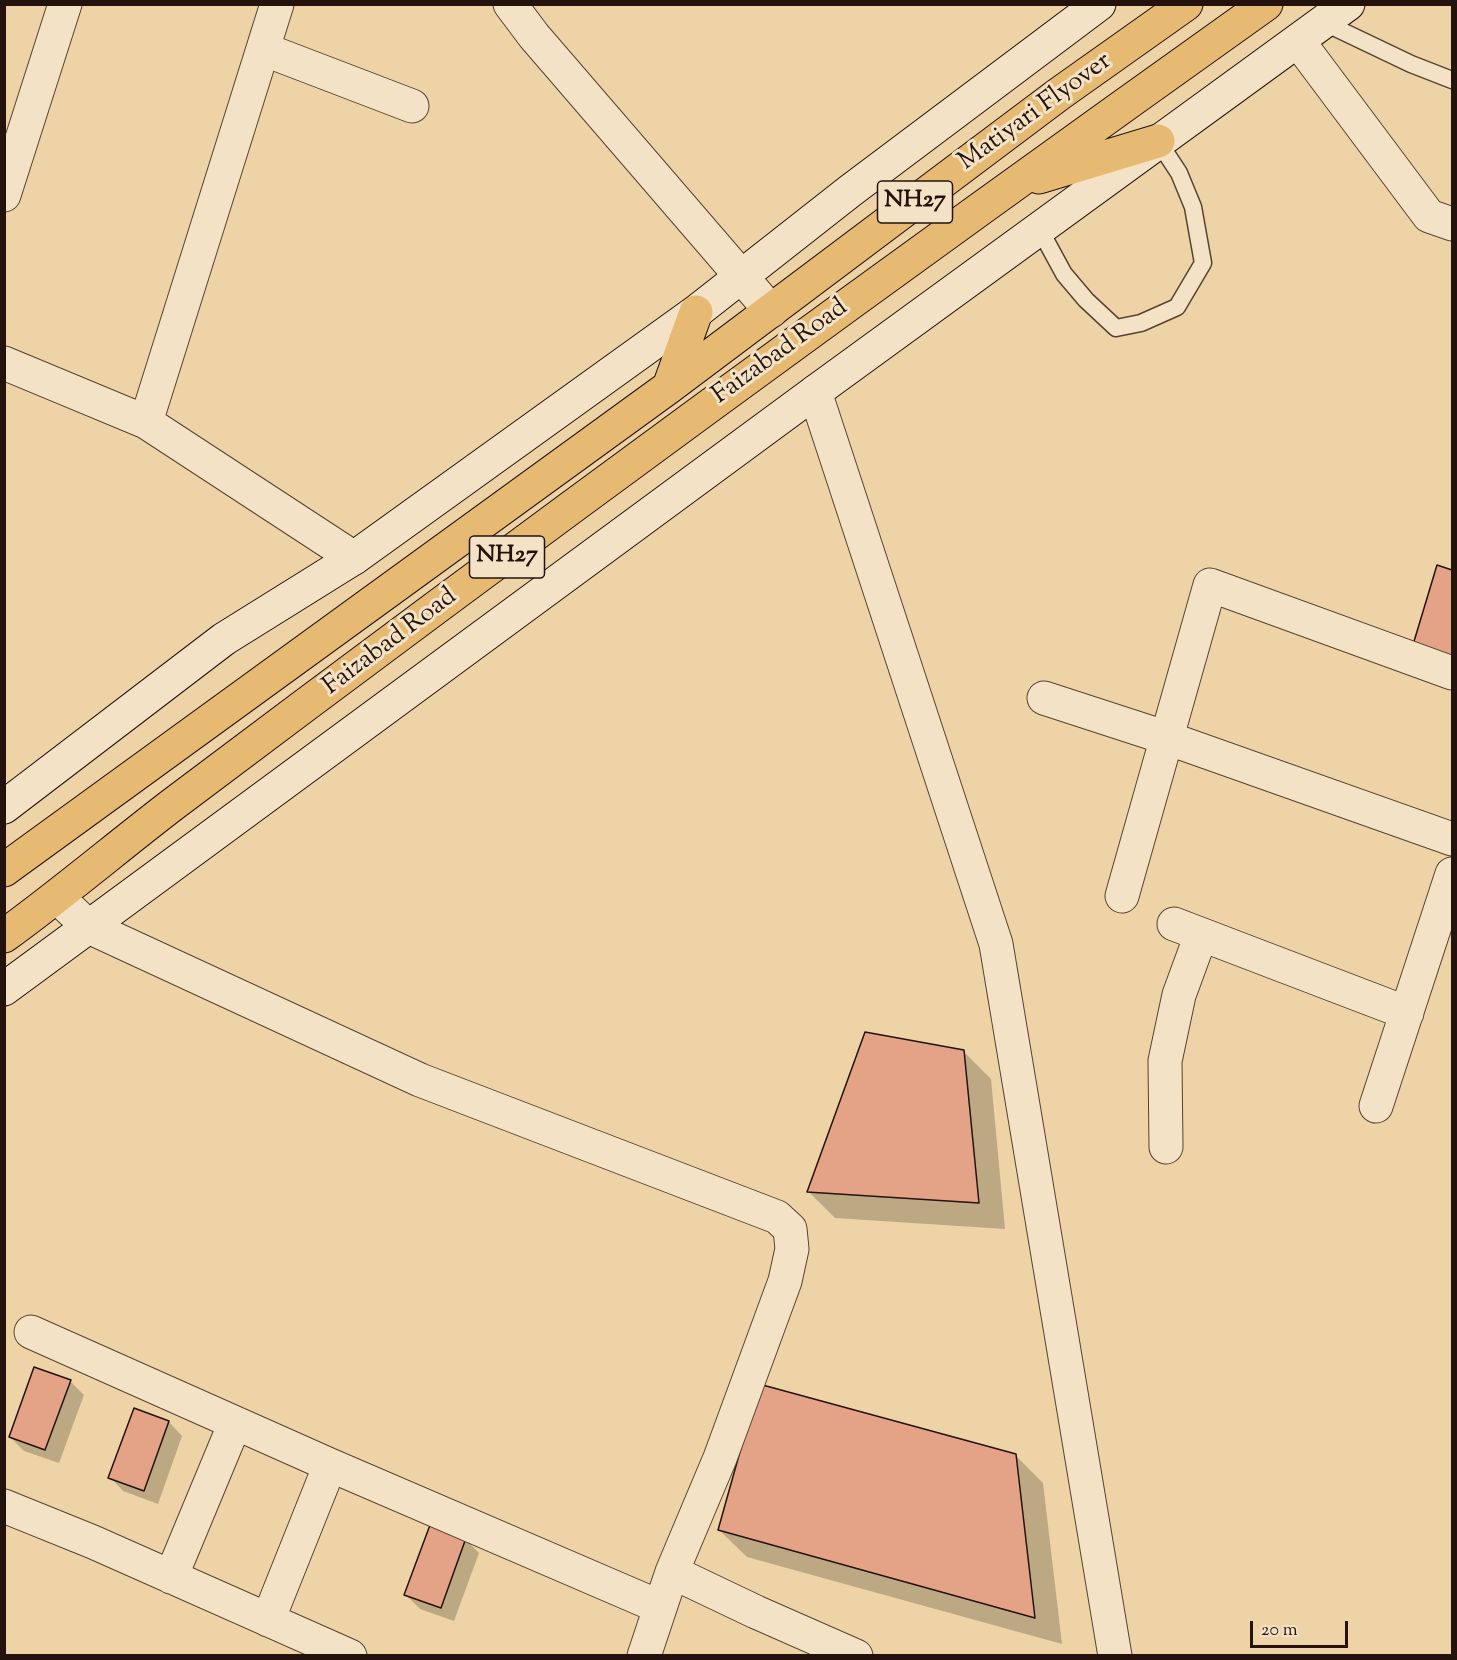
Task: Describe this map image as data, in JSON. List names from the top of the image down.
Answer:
{
  "streets": {
    "highway": ["Matiyari Flyover", "NH27", "Faizabad Road"]
  },
  "crossings": [
    ["Matiyari Flyover", "Faizabad Road"]
  ],
  "scale_bar": "20 m"
}
